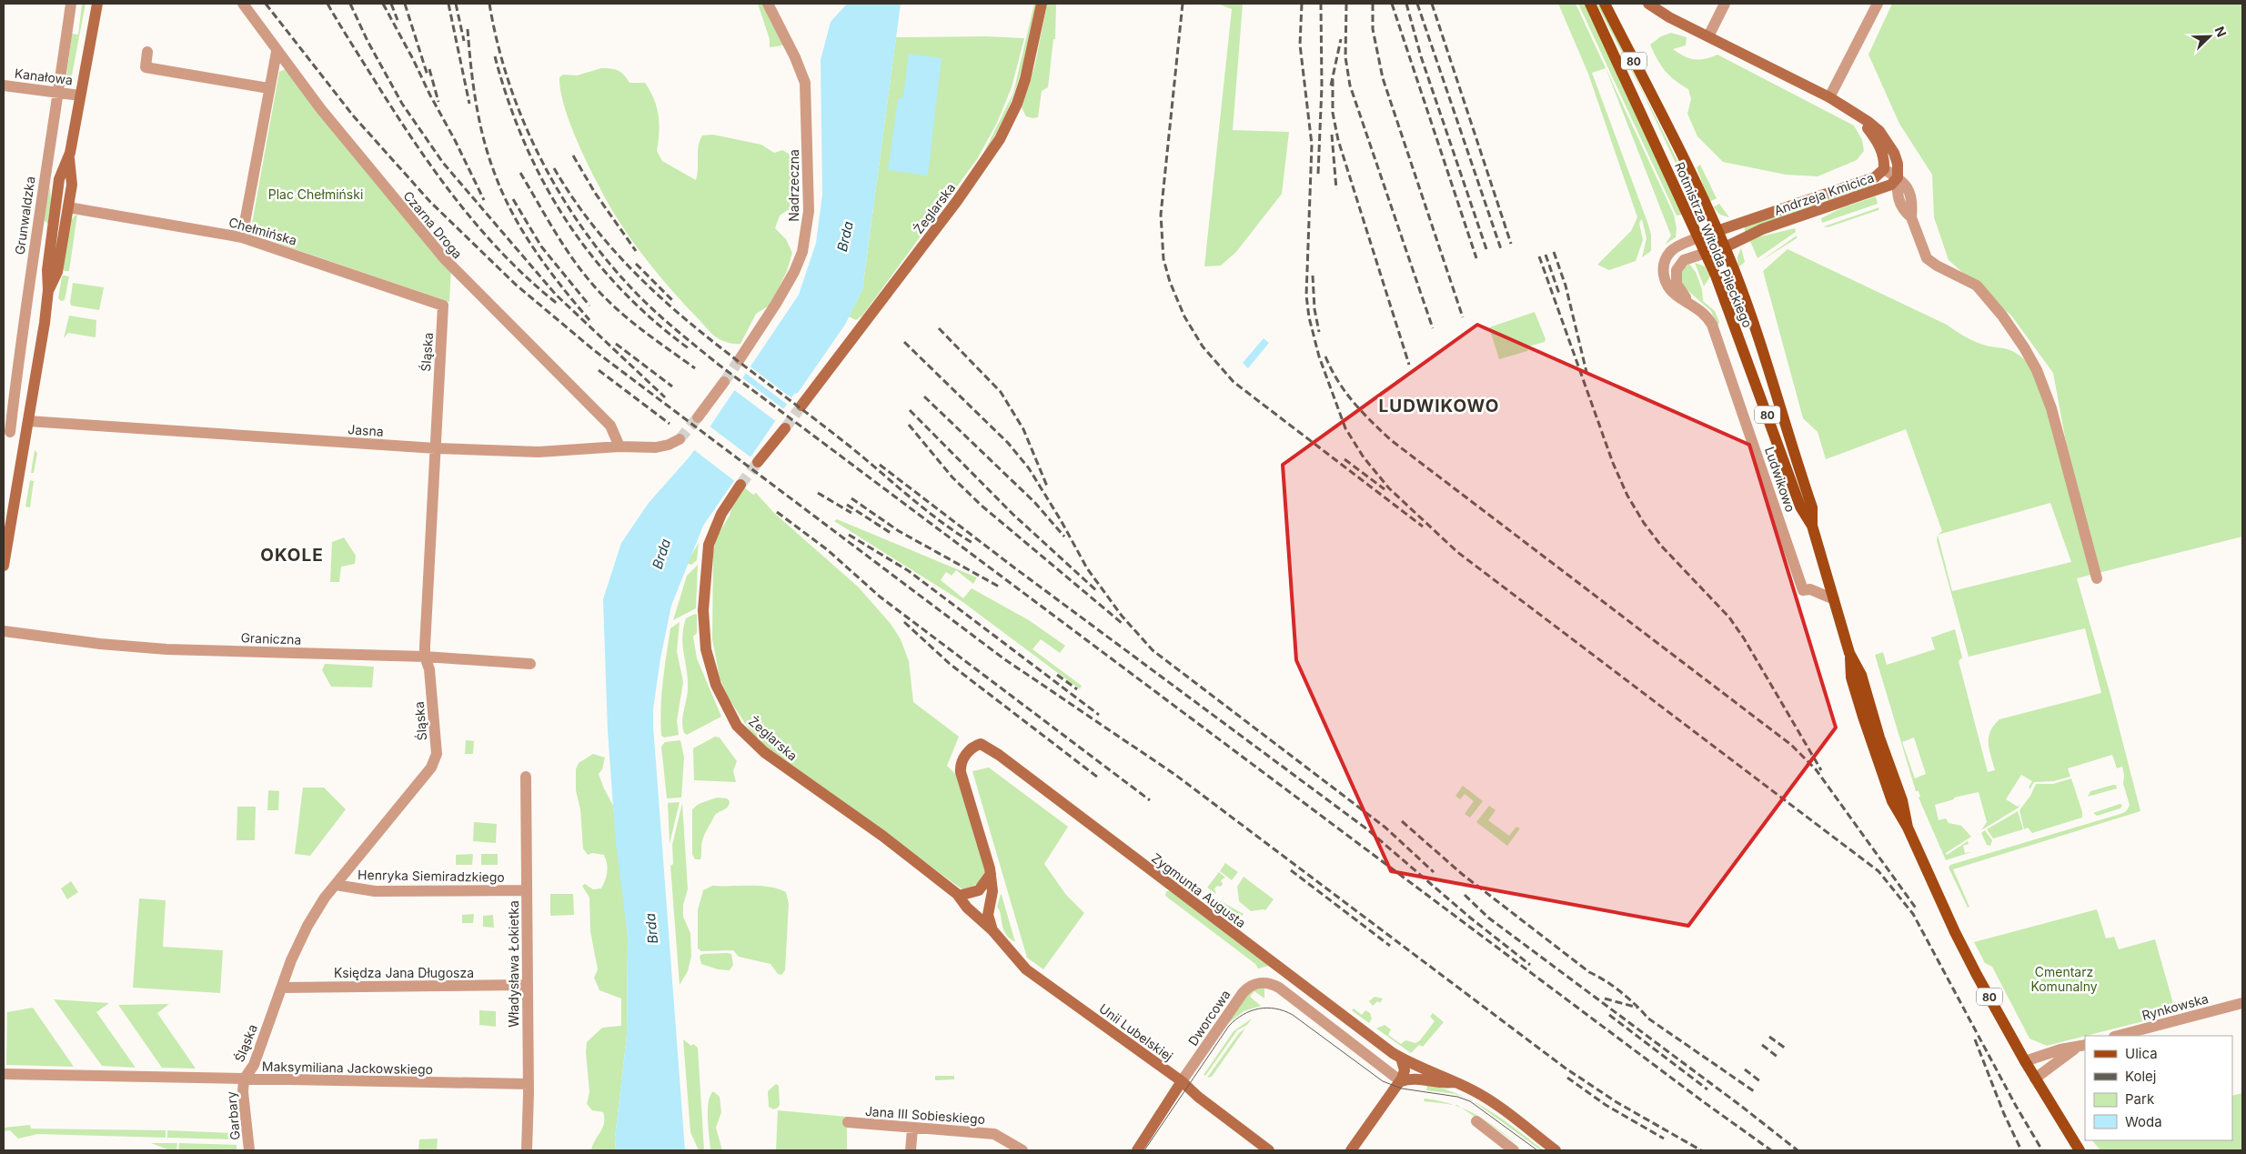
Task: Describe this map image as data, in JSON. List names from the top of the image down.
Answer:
{
  "streets": {
    "main road": ["80", "Rotmistrza Witolda Pileckiego"],
    "street": [
      "Kanałowa",
      "Nadrzeczna",
      "Andrzeja Kmicica",
      "Żeglarska",
      "Grunwaldzka",
      "Czarna Droga",
      "Chełmińska",
      "Śląska",
      "Jasna",
      "Ludwikowo",
      "Graniczna",
      "Henryka Siemiradzkiego",
      "Zygmunta Augusta",
      "Władysława Łokietka",
      "Księdza Jana Długosza",
      "Rynkowska",
      "Dworcowa",
      "Unii Lubelskiej",
      "Maksymiliana Jackowskiego",
      "Jana III Sobieskiego",
      "Garbary"
    ]
  },
  "crossings": [
    ["Kanałowa", "Grunwaldzka"],
    ["Andrzeja Kmicica", "Rotmistrza Witolda Pileckiego"],
    ["Andrzeja Kmicica", "Ludwikowo"],
    ["Żeglarska", "Unii Lubelskiej"],
    ["Czarna Droga", "Jasna"],
    ["Chełmińska", "Śląska"],
    ["Rotmistrza Witolda Pileckiego", "Ludwikowo"],
    ["Śląska", "Jasna"],
    ["Śląska", "Graniczna"],
    ["Śląska", "Henryka Siemiradzkiego"],
    ["Śląska", "Księdza Jana Długosza"],
    ["Śląska", "Maksymiliana Jackowskiego"],
    ["Śląska", "Garbary"],
    ["Henryka Siemiradzkiego", "Władysława Łokietka"],
    ["Zygmunta Augusta", "Dworcowa"],
    ["Władysława Łokietka", "Księdza Jana Długosza"],
    ["Władysława Łokietka", "Maksymiliana Jackowskiego"],
    ["Dworcowa", "Unii Lubelskiej"],
    ["Maksymiliana Jackowskiego", "Garbary"]
  ],
  "districts": ["LUDWIKOWO", "OKOLE"],
  "water": ["Brda"],
  "parks": ["Plac Chełmiński", "Cmentarz Komunalny"],
  "legend": [
    "Ulica",
    "Kolej",
    "Park",
    "Woda"
  ],
  "north": "top right"
}
